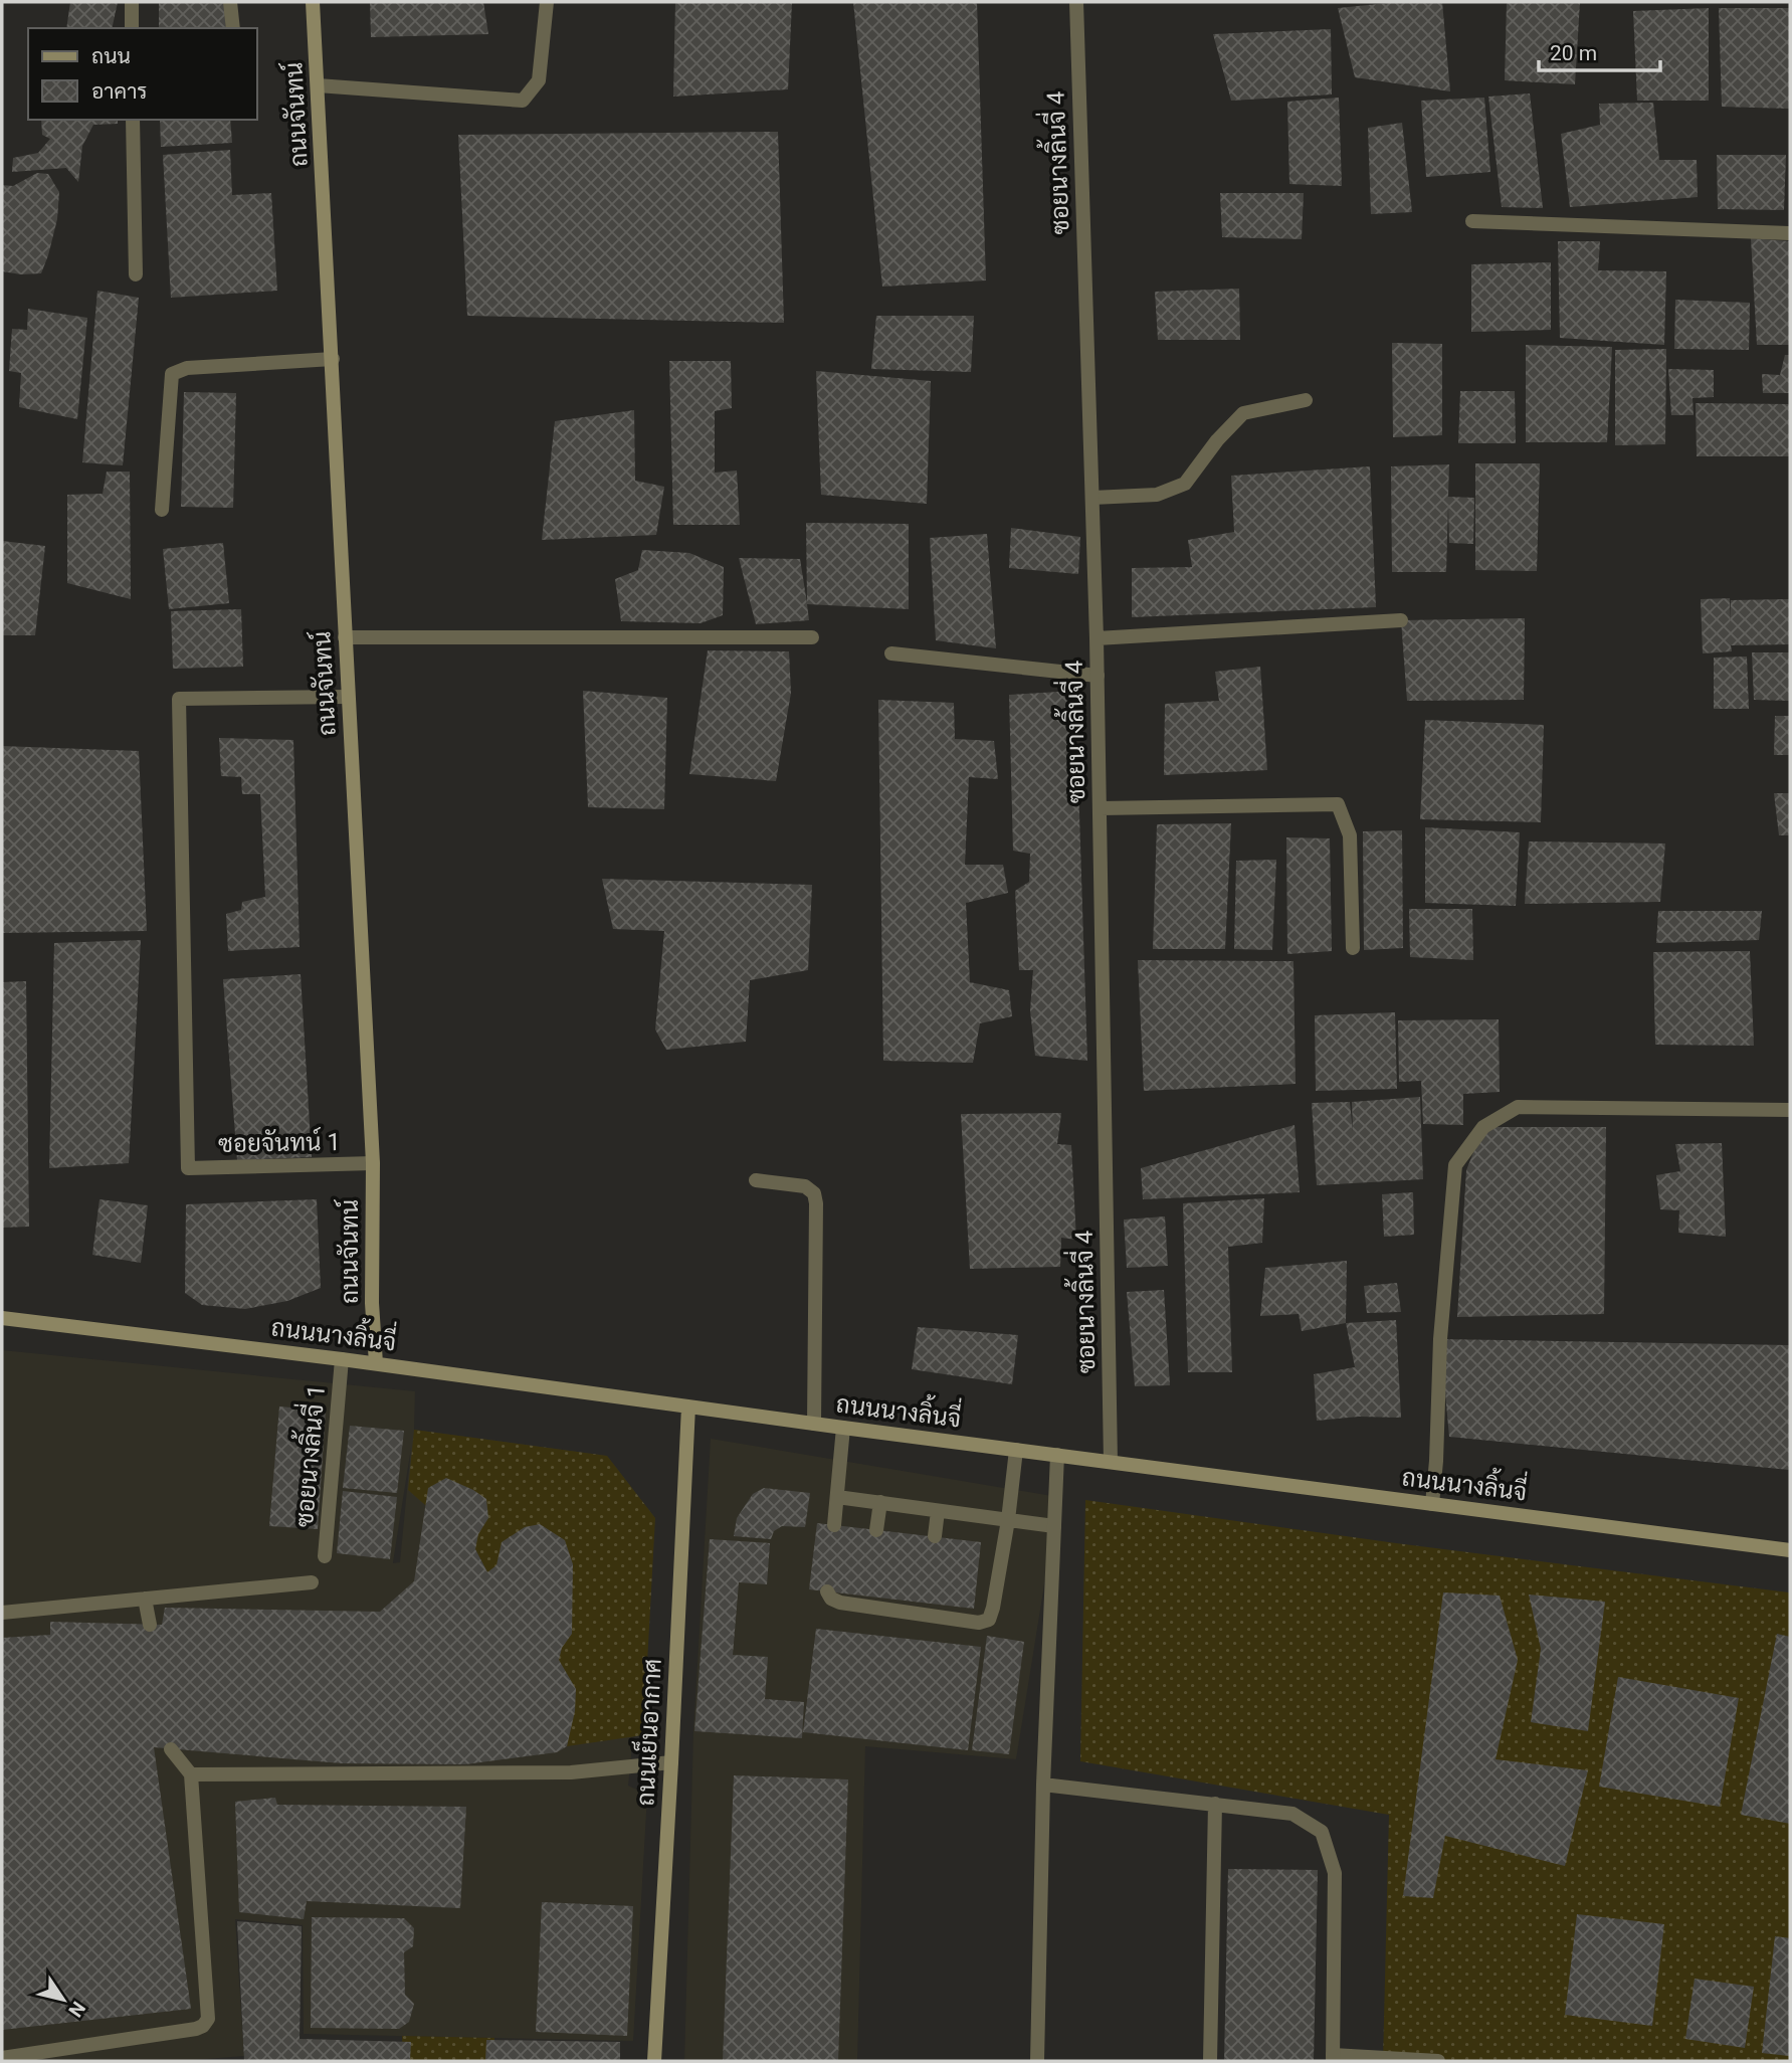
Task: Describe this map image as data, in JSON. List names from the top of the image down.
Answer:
{
  "streets": {
    "main road": ["ถนนจันทน์", "ถนนนางลิ้นจี่", "ถนนเย็นอากาศ"],
    "street": ["ซอยนางลิ้นจี่ 4", "ซอยจันทน์ 1", "ซอยนางลิ้นจี่ 1"]
  },
  "crossings": [
    ["ถนนจันทน์", "ซอยจันทน์ 1"],
    ["ถนนจันทน์", "ถนนนางลิ้นจี่"],
    ["ซอยนางลิ้นจี่ 4", "ถนนนางลิ้นจี่"],
    ["ถนนนางลิ้นจี่", "ซอยนางลิ้นจี่ 1"],
    ["ถนนนางลิ้นจี่", "ถนนเย็นอากาศ"]
  ],
  "legend": ["ถนน", "อาคาร"],
  "scale_bar": "20 m",
  "north": "bottom right"
}
